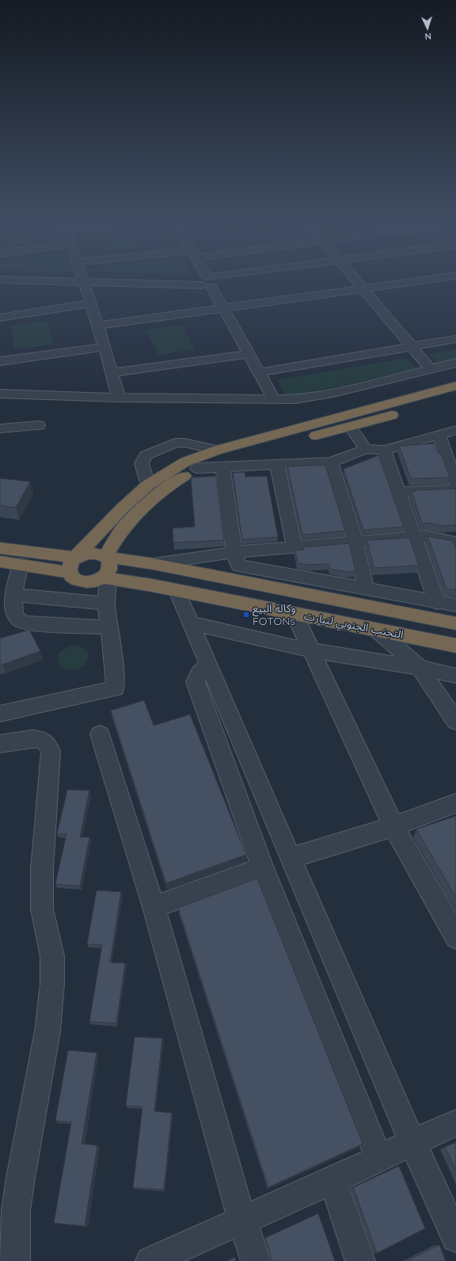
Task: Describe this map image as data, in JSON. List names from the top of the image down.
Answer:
{
  "streets": {
    "highway": ["التجنب الجنوبي لتيارت"]
  },
  "places": {
    "transit": ["وكالة البيع FOTONs"]
  },
  "north": "bottom"
}
